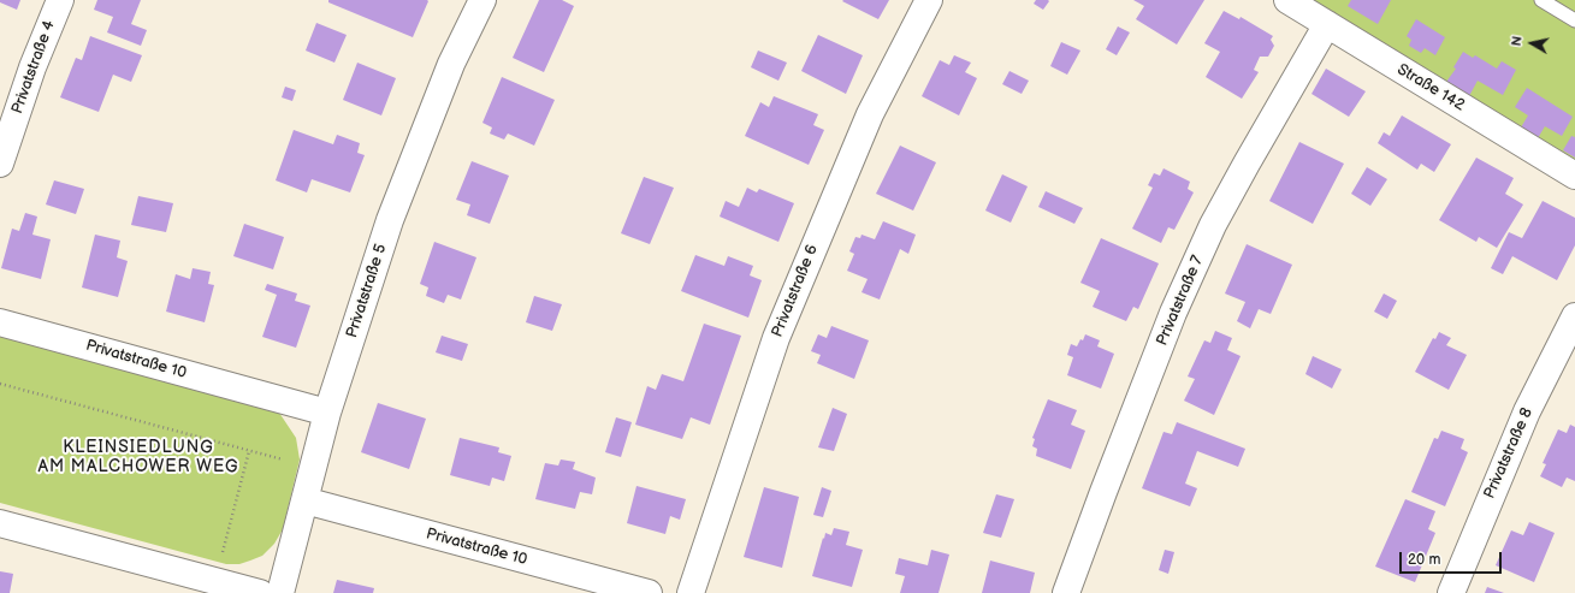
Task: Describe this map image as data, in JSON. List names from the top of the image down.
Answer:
{
  "streets": {
    "street": [
      "Privatstraße 4",
      "Straße 142",
      "Privatstraße 5",
      "Privatstraße 6",
      "Privatstraße 7",
      "Privatstraße 10",
      "Privatstraße 8"
    ]
  },
  "crossings": [
    ["Straße 142", "Privatstraße 7"],
    ["Privatstraße 5", "Privatstraße 10"]
  ],
  "districts": ["KLEINSIEDLUNG AM MALCHOWER WEG"],
  "scale_bar": "20 m",
  "north": "left"
}
